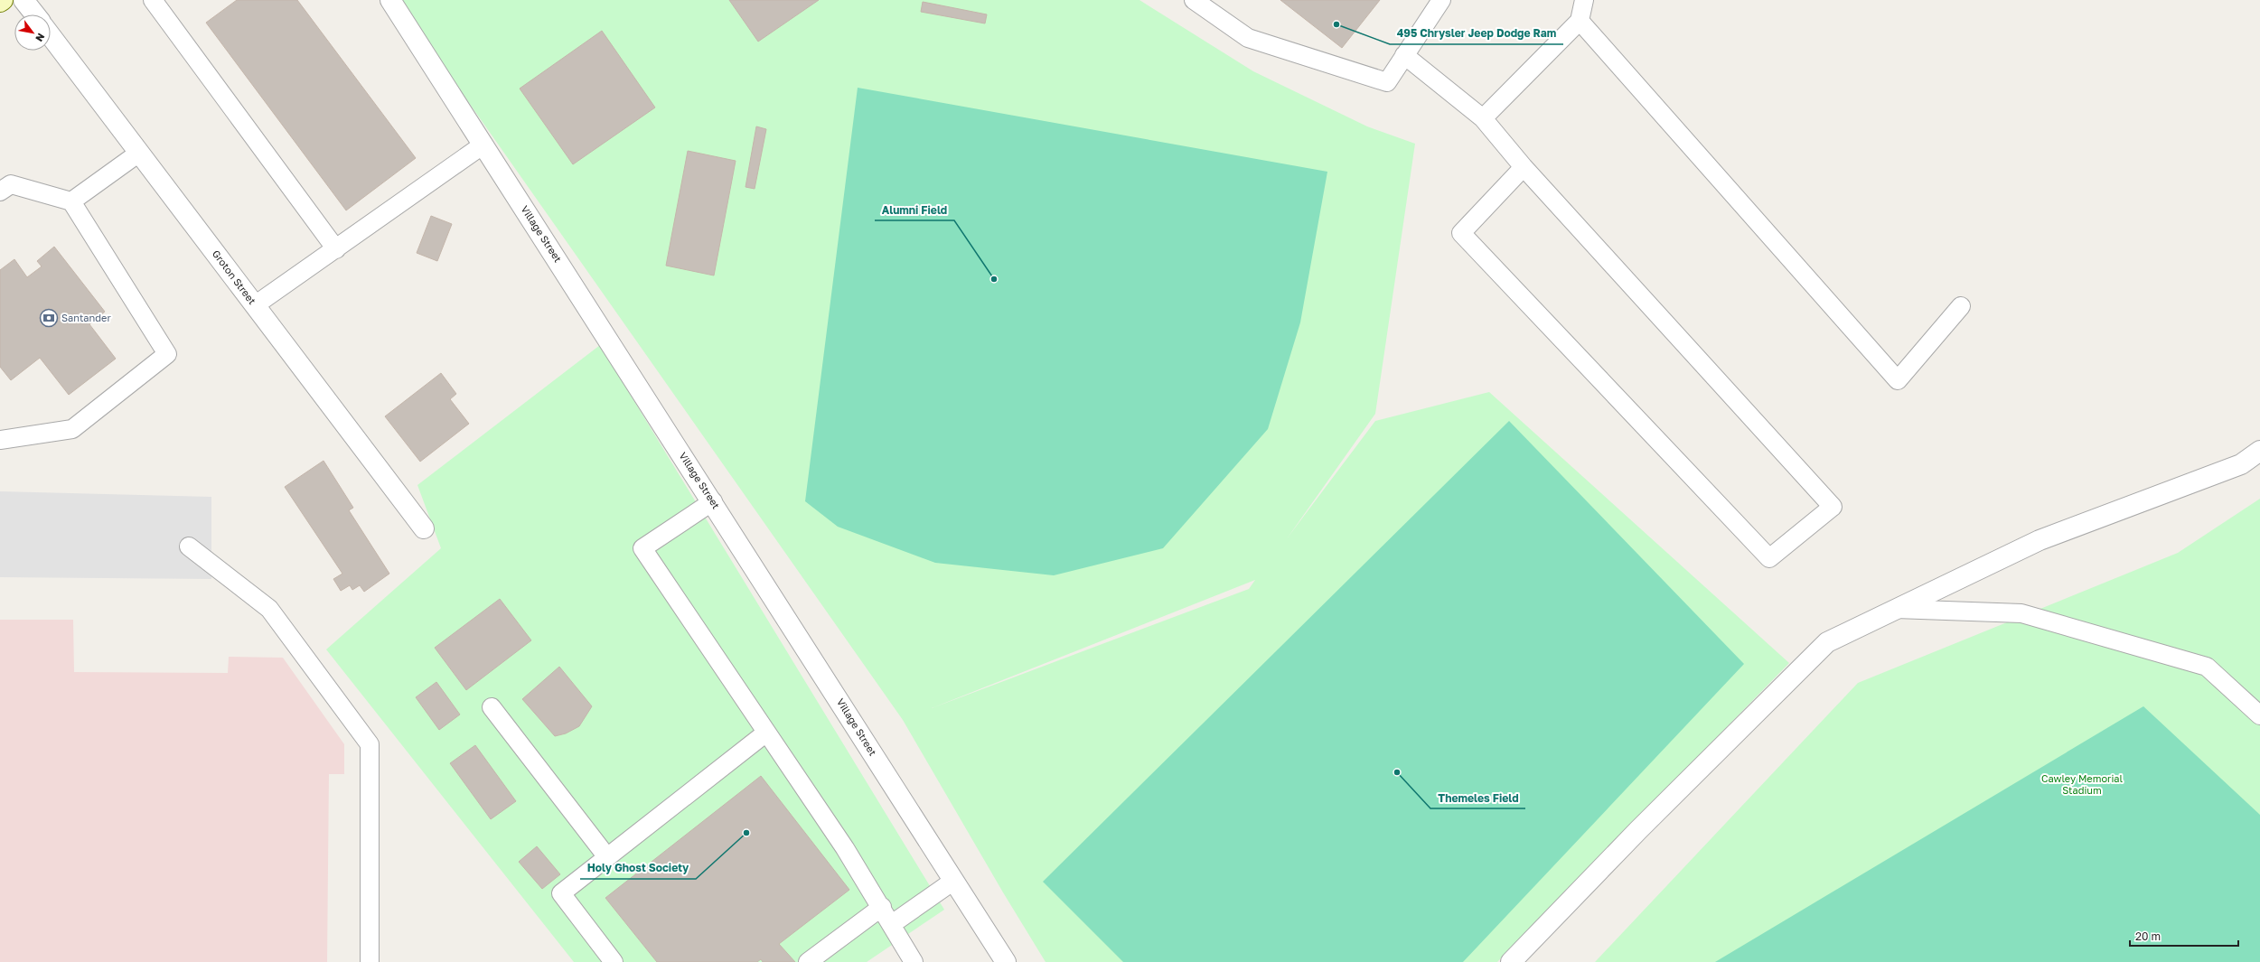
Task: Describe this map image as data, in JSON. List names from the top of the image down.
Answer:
{
  "streets": {
    "street": ["Village Street", "Groton Street"]
  },
  "parks": ["Cawley Memorial Stadium"],
  "places": {
    "other": [
      "495 Chrysler Jeep Dodge Ram",
      "Alumni Field",
      "Themeles Field",
      "Holy Ghost Society"
    ],
    "bank": ["Santander"]
  },
  "scale_bar": "20 m",
  "north": "bottom right"
}
